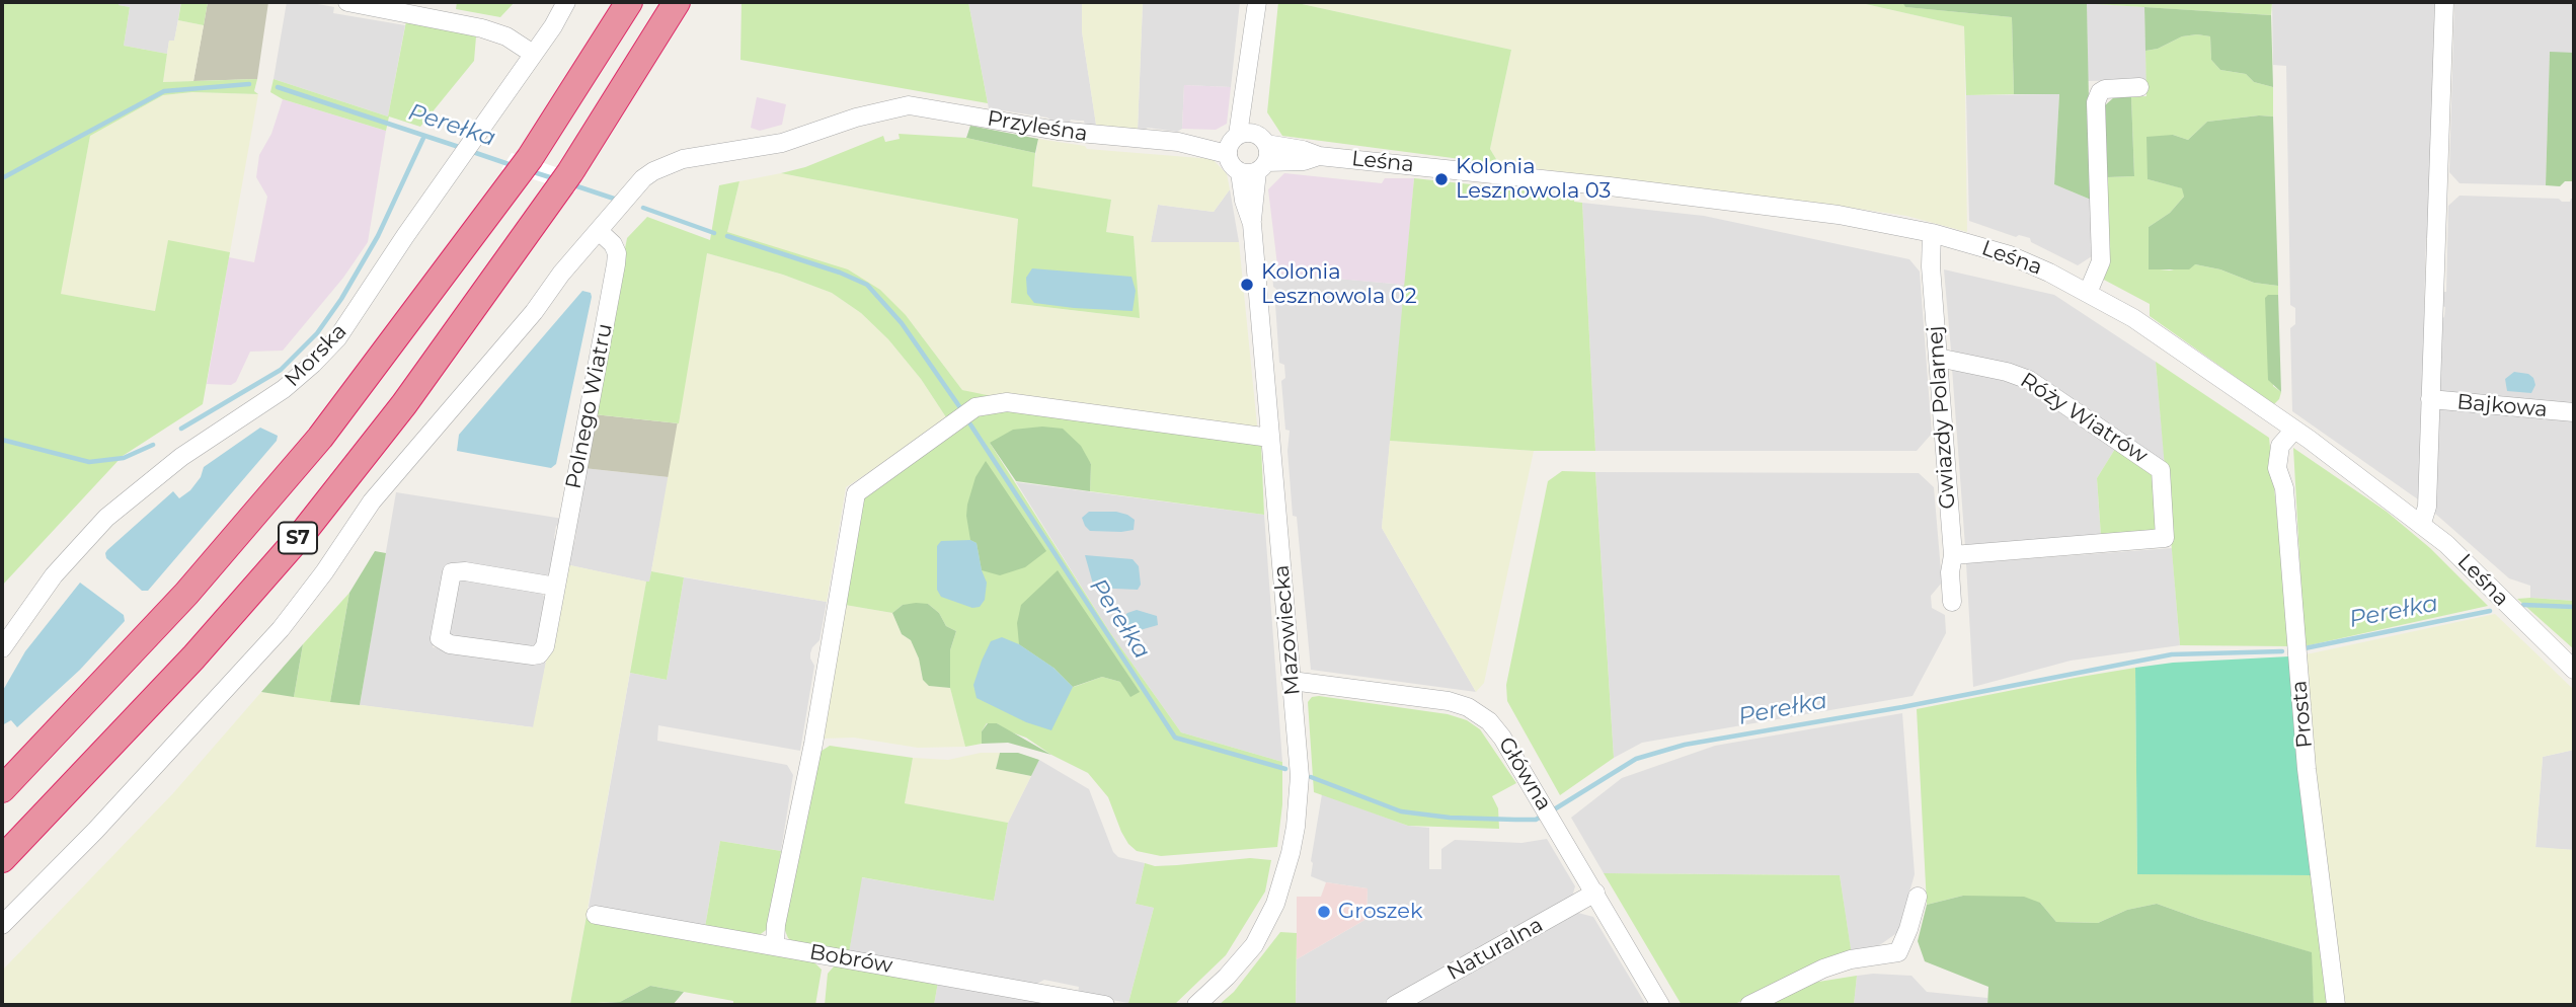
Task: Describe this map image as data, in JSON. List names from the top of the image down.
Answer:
{
  "streets": {
    "highway": ["S7"],
    "street": [
      "Przyleśna",
      "Leśna",
      "Morska",
      "Polnego Wiatru",
      "Bajkowa",
      "Gwiazdy Polarnej",
      "Róży Wiatrów",
      "Mazowiecka",
      "Prosta",
      "Główna",
      "Naturalna",
      "Bobrów"
    ]
  },
  "crossings": [
    ["Przyleśna", "Leśna"],
    ["Przyleśna", "Polnego Wiatru"],
    ["Przyleśna", "Mazowiecka"],
    ["Leśna", "Gwiazdy Polarnej"],
    ["Leśna", "Mazowiecka"],
    ["Leśna", "Prosta"],
    ["Gwiazdy Polarnej", "Róży Wiatrów"],
    ["Mazowiecka", "Główna"],
    ["Główna", "Naturalna"]
  ],
  "water": ["Perełka"],
  "places": ["Kolonia Lesznowola 03", "Kolonia Lesznowola 02", "Groszek"]
}
